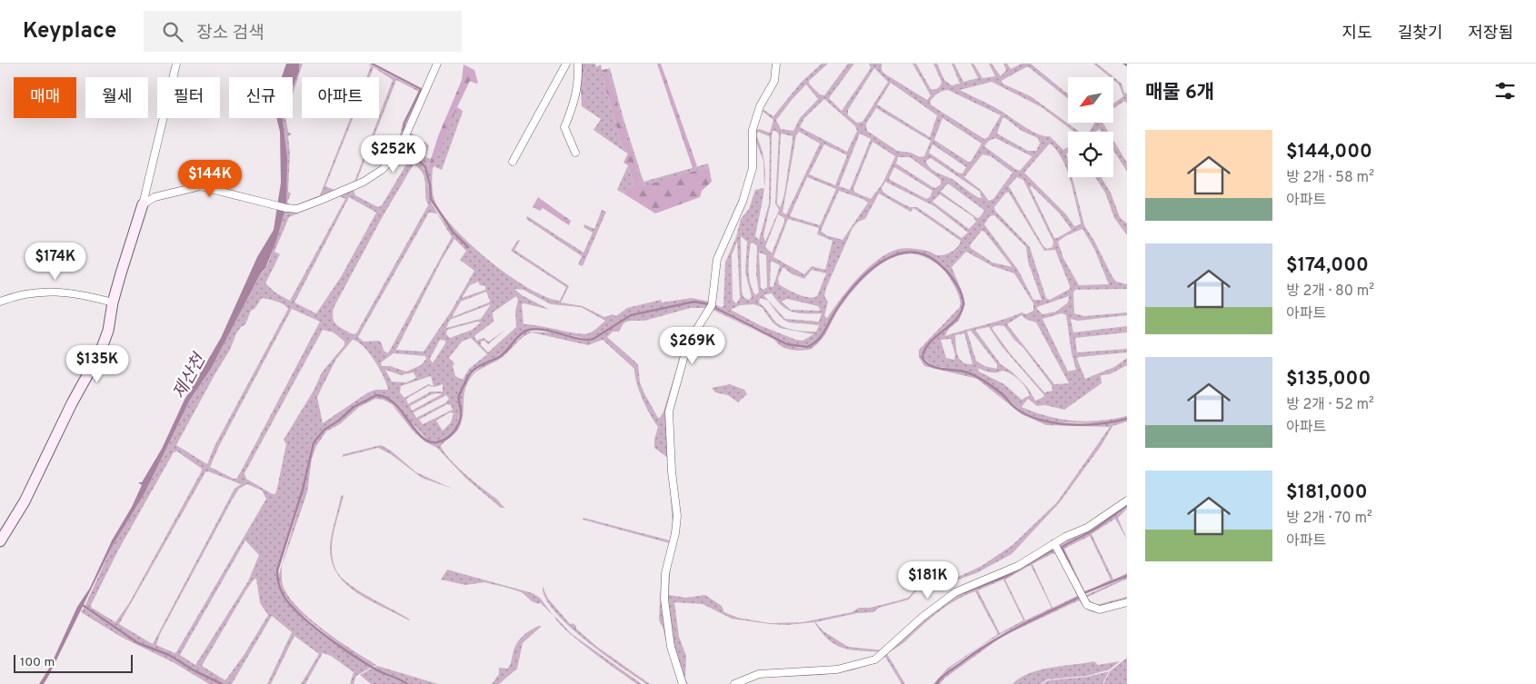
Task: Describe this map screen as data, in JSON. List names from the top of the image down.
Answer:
{
  "water": ["제산천"],
  "scale_bar": "100 m",
  "north": "bottom left",
  "page": {
    "header": "Keyplace",
    "search": "장소 검색",
    "nav": ["지도", "길찾기", "저장됨"],
    "heading": "매물 6개",
    "chip": [
      "매매",
      "월세",
      "필터",
      "신규",
      "아파트"
    ],
    "list": [
      {
        "name": "$144,000",
        "note": "방 2개 · 58 m² · 아파트"
      },
      {
        "name": "$174,000",
        "note": "방 2개 · 80 m² · 아파트"
      },
      {
        "name": "$135,000",
        "note": "방 2개 · 52 m² · 아파트"
      },
      {
        "name": "$181,000",
        "note": "방 2개 · 70 m² · 아파트"
      }
    ],
    "price": [
      "$252K",
      "$144K",
      "$174K",
      "$269K",
      "$135K",
      "$181K"
    ],
    "scale": "100 m"
  }
}
